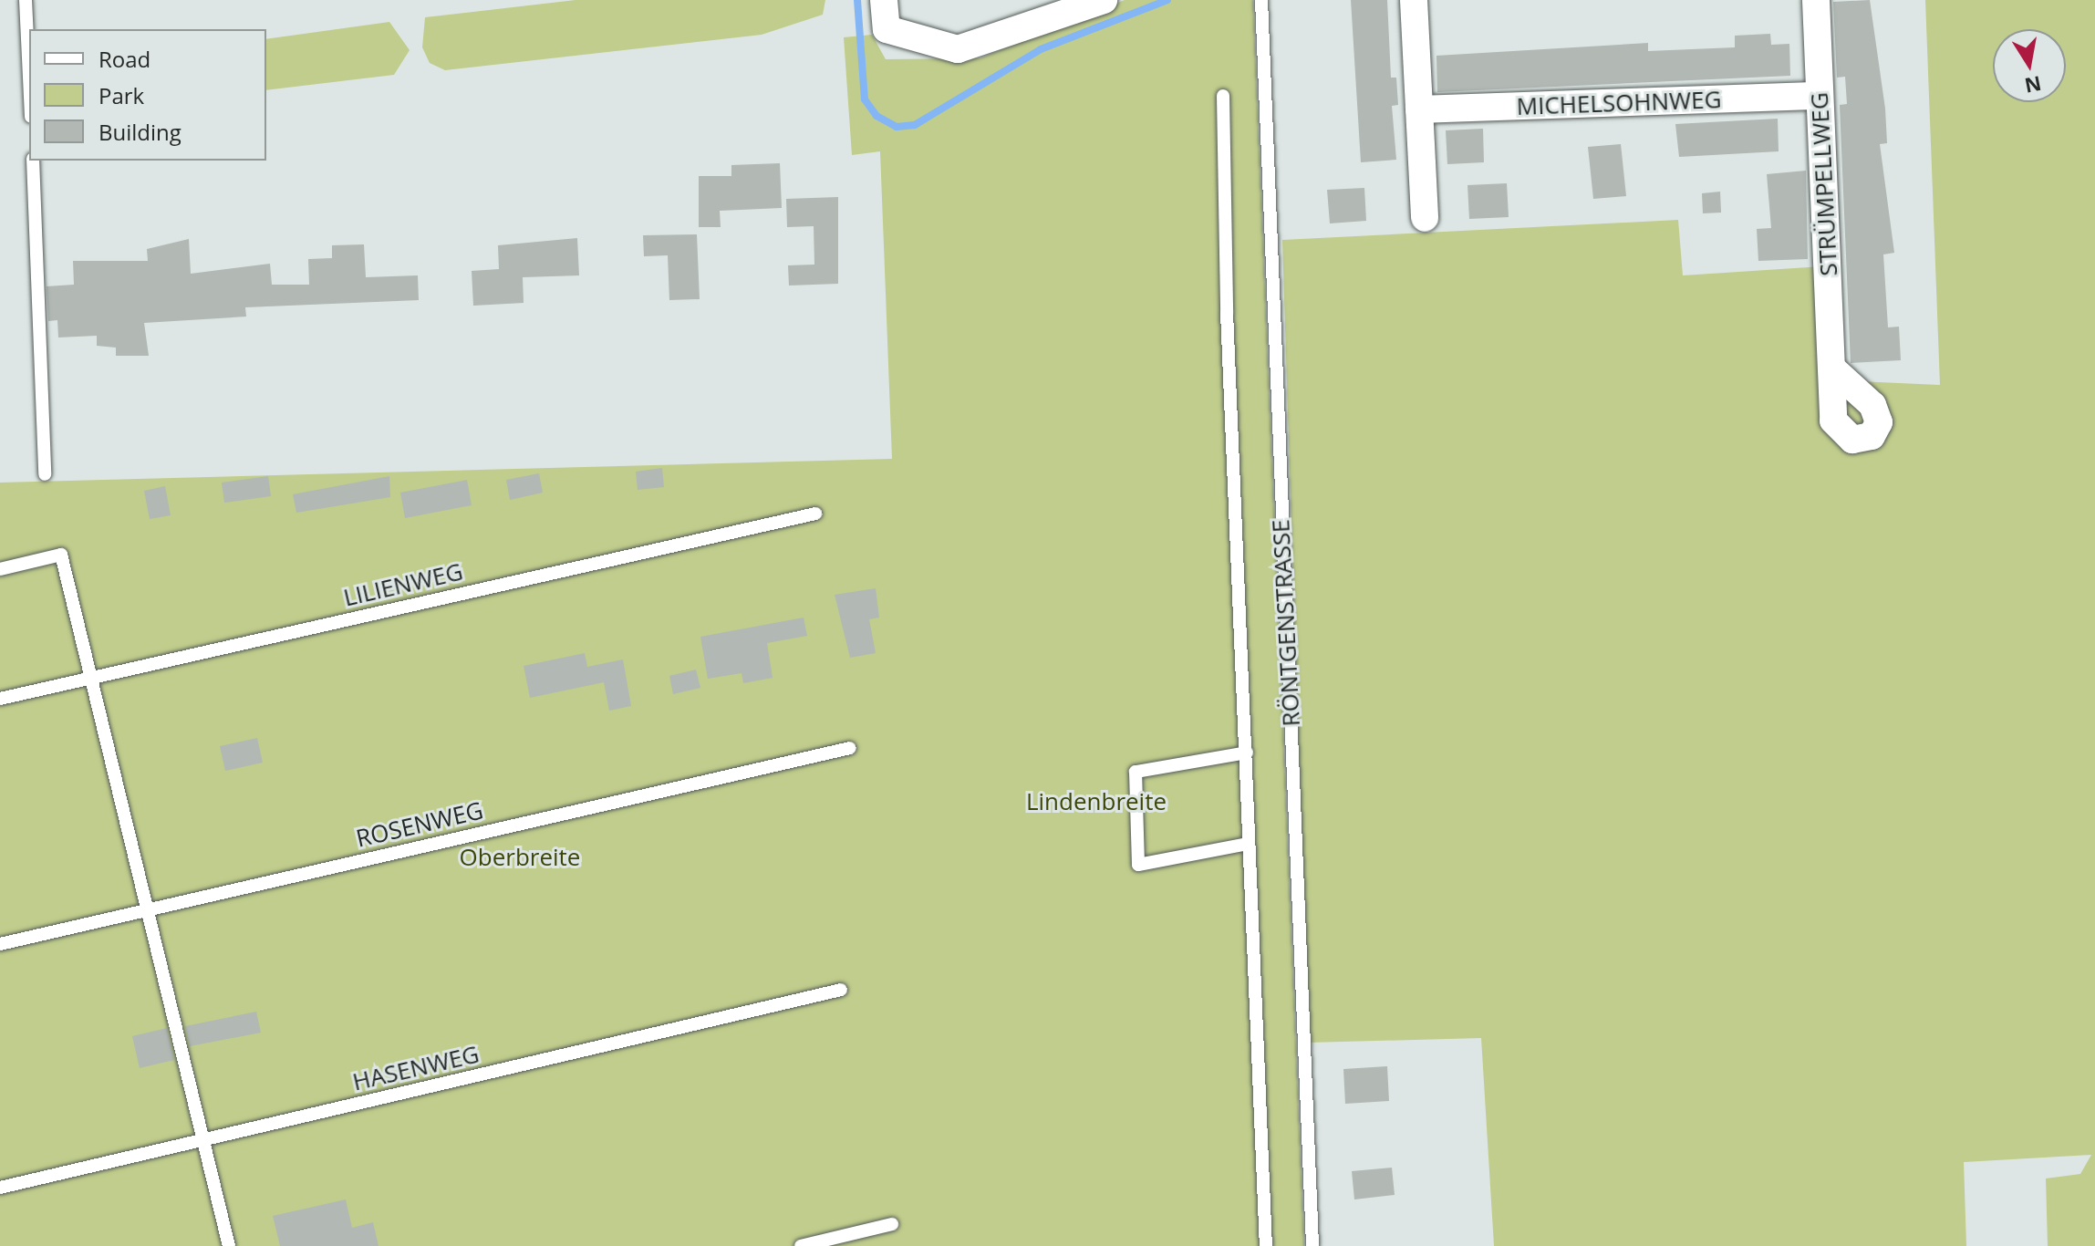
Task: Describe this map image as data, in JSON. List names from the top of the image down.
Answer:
{
  "streets": {
    "street": ["MICHELSOHNWEG", "STRÜMPELLWEG"],
    "lane": [
      "LILIENWEG",
      "RÖNTGENSTRASSE",
      "ROSENWEG",
      "HASENWEG"
    ]
  },
  "crossings": [
    ["MICHELSOHNWEG", "STRÜMPELLWEG"]
  ],
  "parks": ["Lindenbreite", "Oberbreite"],
  "legend": ["Road", "Park", "Building"],
  "north": "bottom"
}
